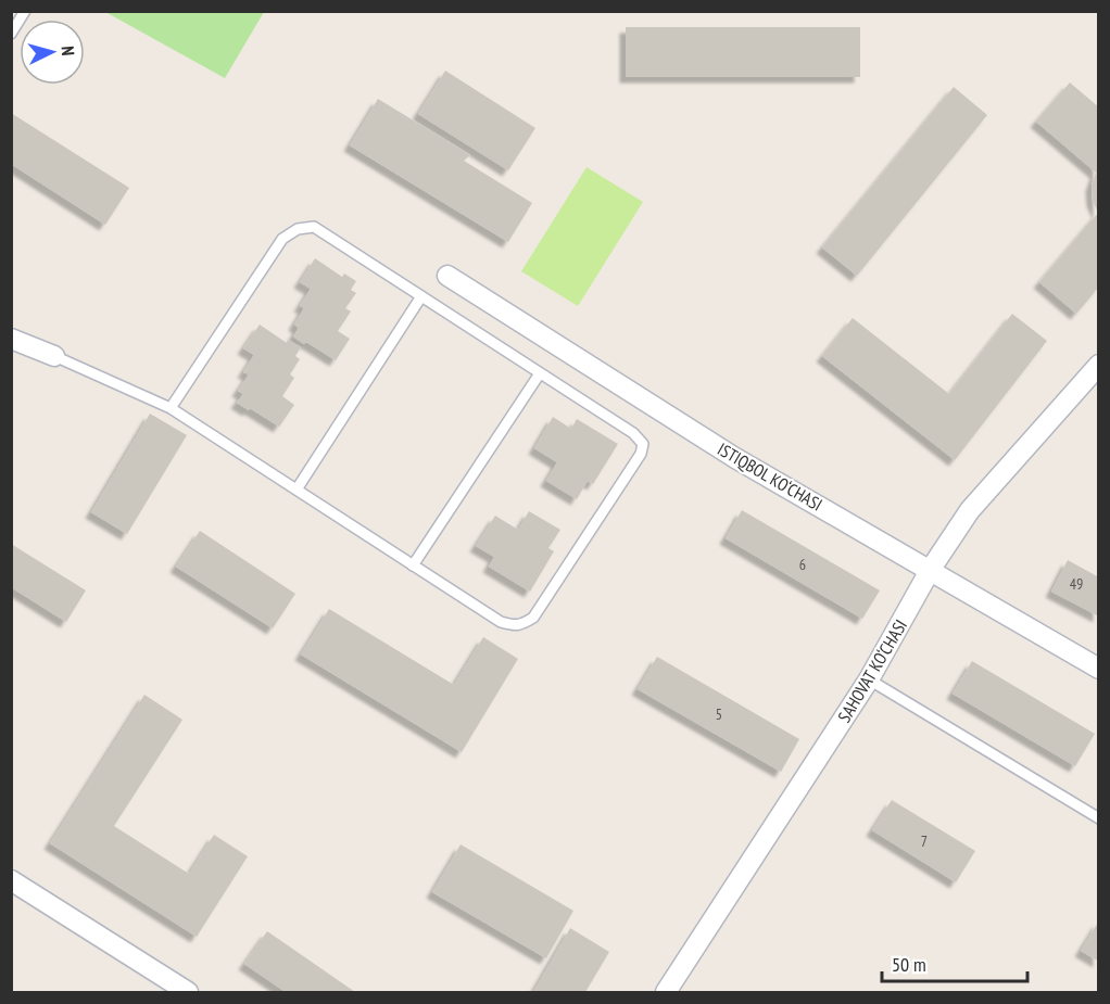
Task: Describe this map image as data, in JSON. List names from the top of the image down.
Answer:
{
  "streets": {
    "street": ["ISTIQBOL KO‘CHASI", "SAHOVAT KO‘CHASI"]
  },
  "crossings": [
    ["ISTIQBOL KO‘CHASI", "SAHOVAT KO‘CHASI"]
  ],
  "house_numbers": [
    "6",
    "49",
    "5",
    "7"
  ],
  "scale_bar": "50 m",
  "north": "right"
}
